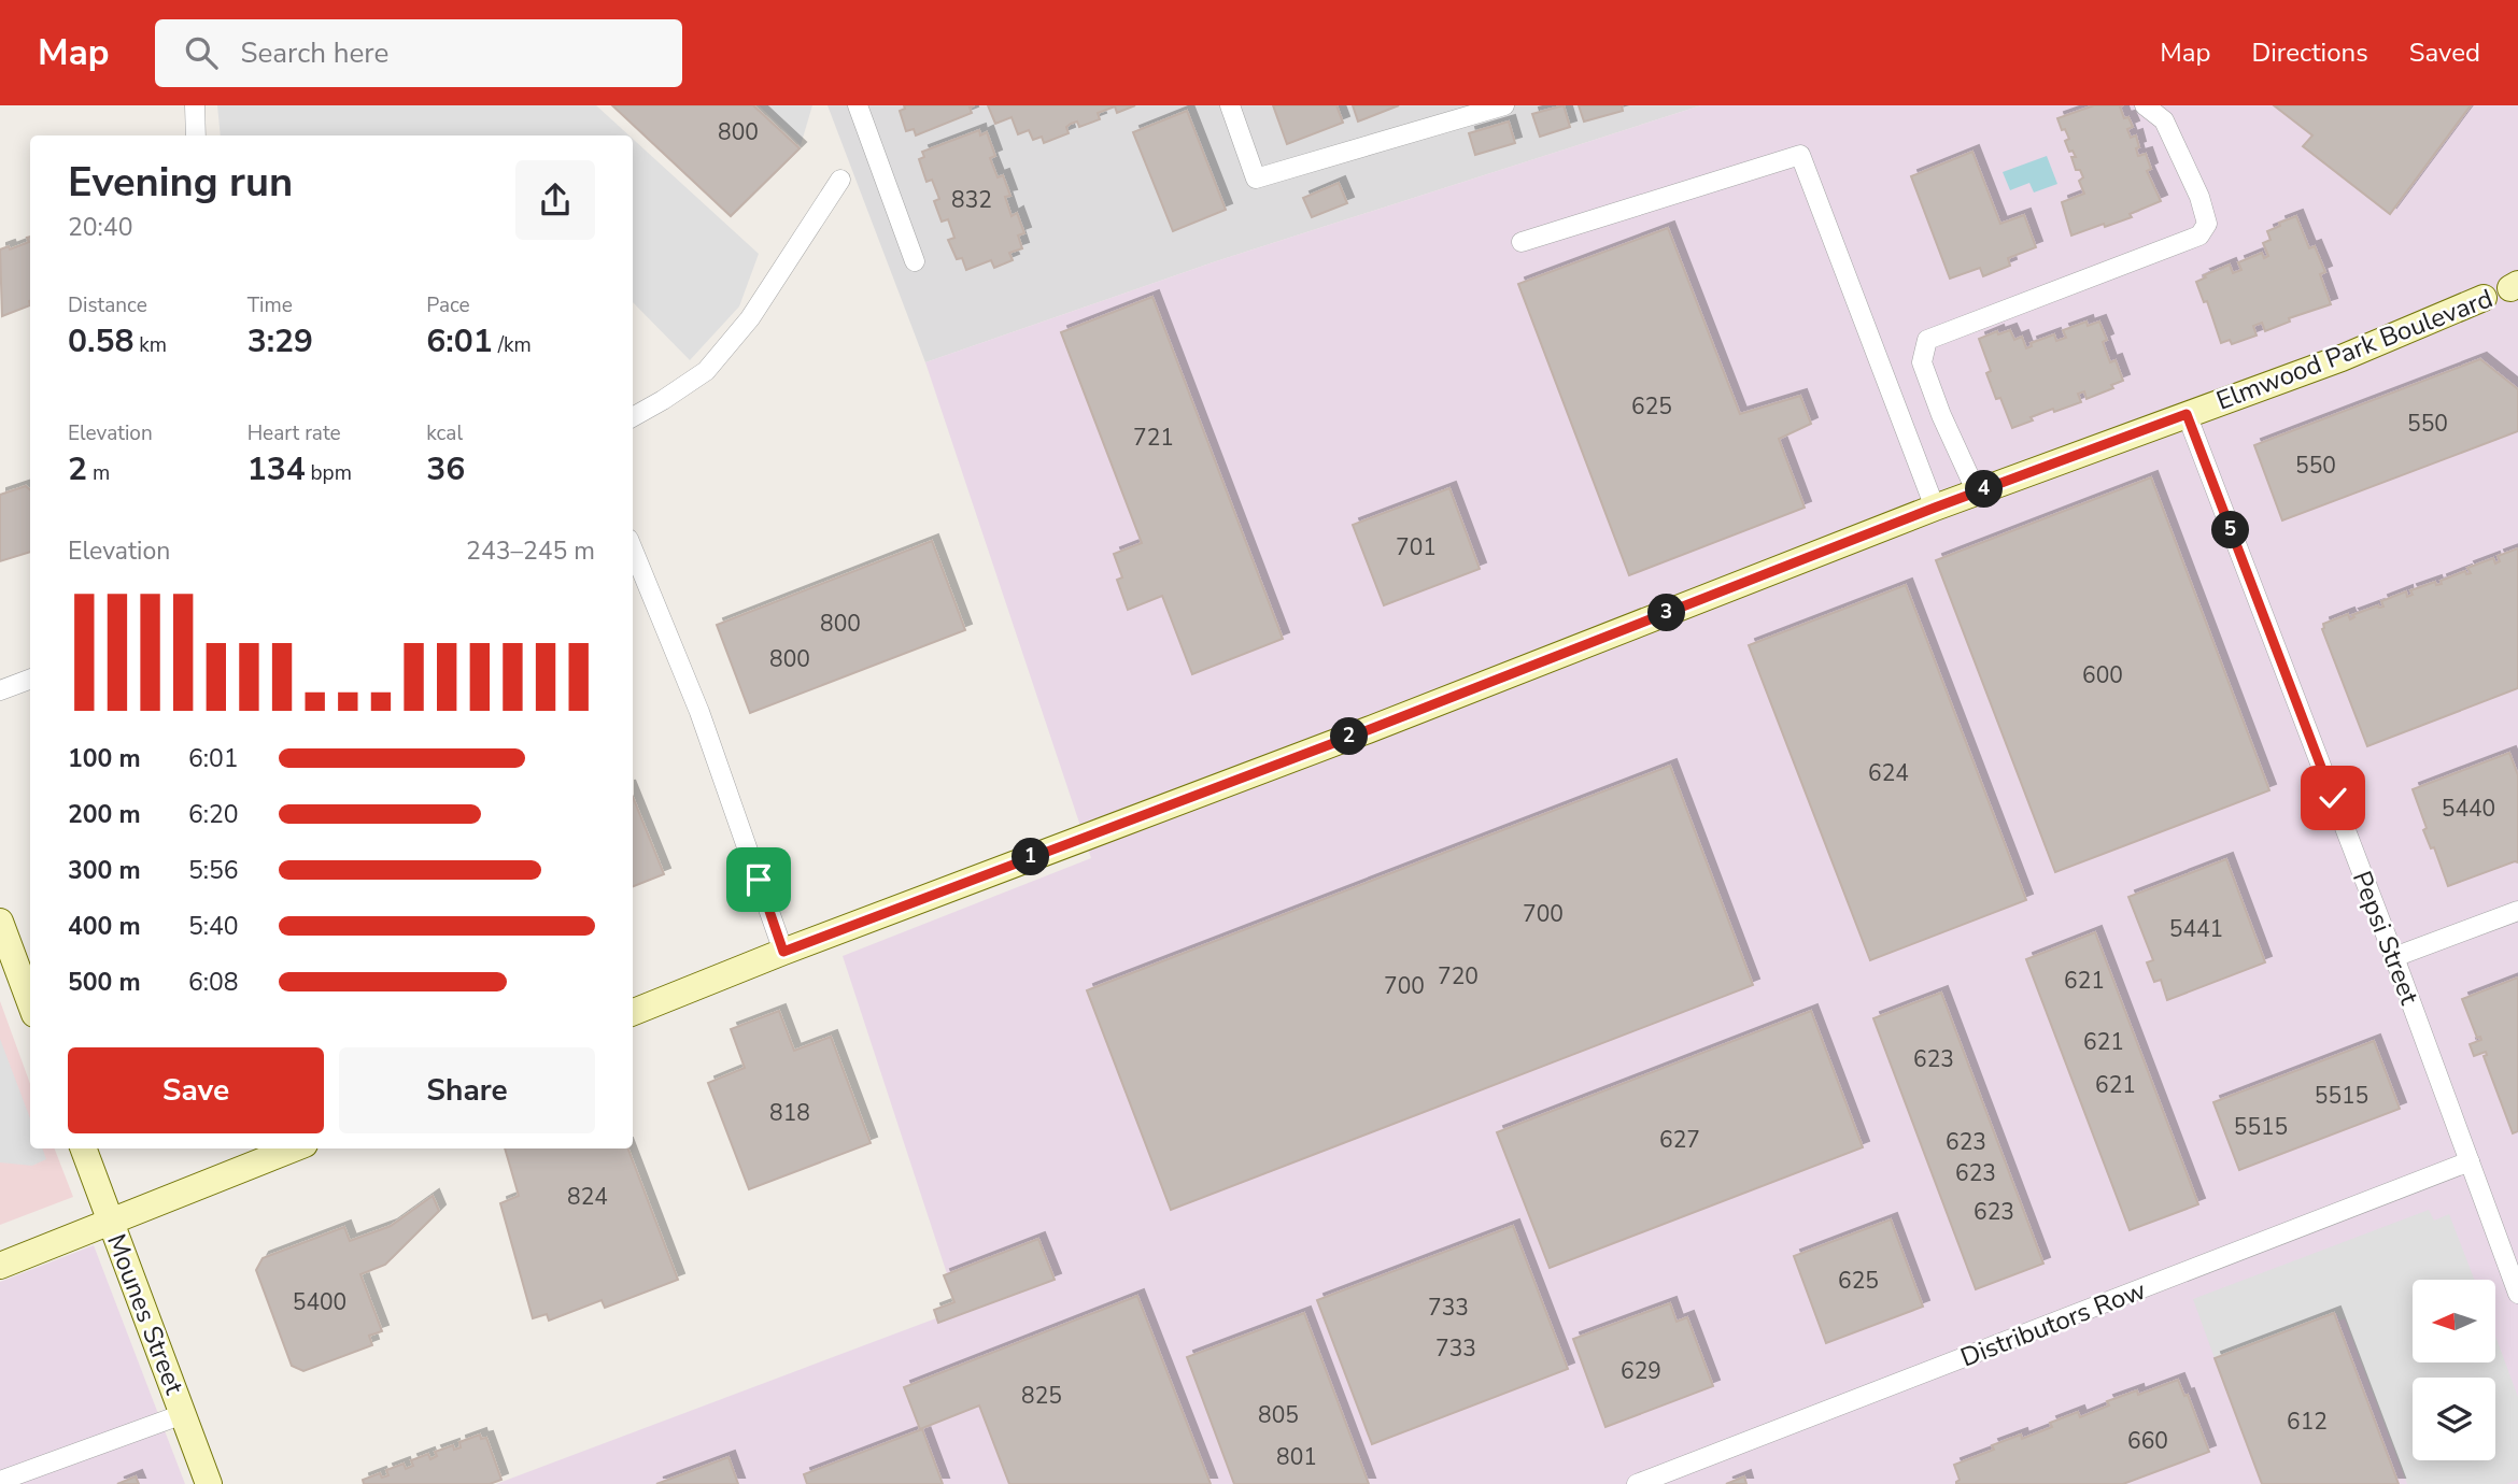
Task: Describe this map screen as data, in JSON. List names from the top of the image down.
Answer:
{
  "streets": {
    "street": [
      "Elmwood Park Boulevard",
      "Pepsi Street",
      "Mounes Street",
      "Distributors Row"
    ]
  },
  "crossings": [
    ["Elmwood Park Boulevard", "Pepsi Street"],
    ["Pepsi Street", "Distributors Row"]
  ],
  "house_numbers": [
    "800",
    "832",
    "625",
    "550",
    "721",
    "550",
    "701",
    "800",
    "800",
    "600",
    "624",
    "5440",
    "700",
    "5441",
    "720",
    "621",
    "700",
    "621",
    "623",
    "621",
    "5515",
    "818",
    "5515",
    "627",
    "623",
    "623",
    "824",
    "623",
    "625",
    "5400",
    "733",
    "733",
    "629",
    "825",
    "805",
    "612",
    "660",
    "801"
  ],
  "north": "left",
  "page": {
    "header": "Map",
    "search": "Search here",
    "nav": ["Map", "Directions", "Saved"],
    "heading": ["Evening run", "20:40"],
    "stats": [
      ["Distance", "0.58 km"],
      ["Time", "3:29"],
      ["Pace", "6:01 /km"],
      ["Elevation", "2 m"],
      ["Heart rate", "134 bpm"],
      ["kcal", "36"]
    ],
    "pins": [
      "4",
      "5",
      "3",
      "2",
      "1"
    ],
    "chart": ["Elevation", "243–245 m"],
    "list": [
      {
        "name": "100 m",
        "note": "6:01"
      },
      {
        "name": "200 m",
        "note": "6:20"
      },
      {
        "name": "300 m",
        "note": "5:56"
      },
      {
        "name": "400 m",
        "note": "5:40"
      },
      {
        "name": "500 m",
        "note": "6:08"
      }
    ],
    "buttons": ["Save", "Share"]
  }
}
